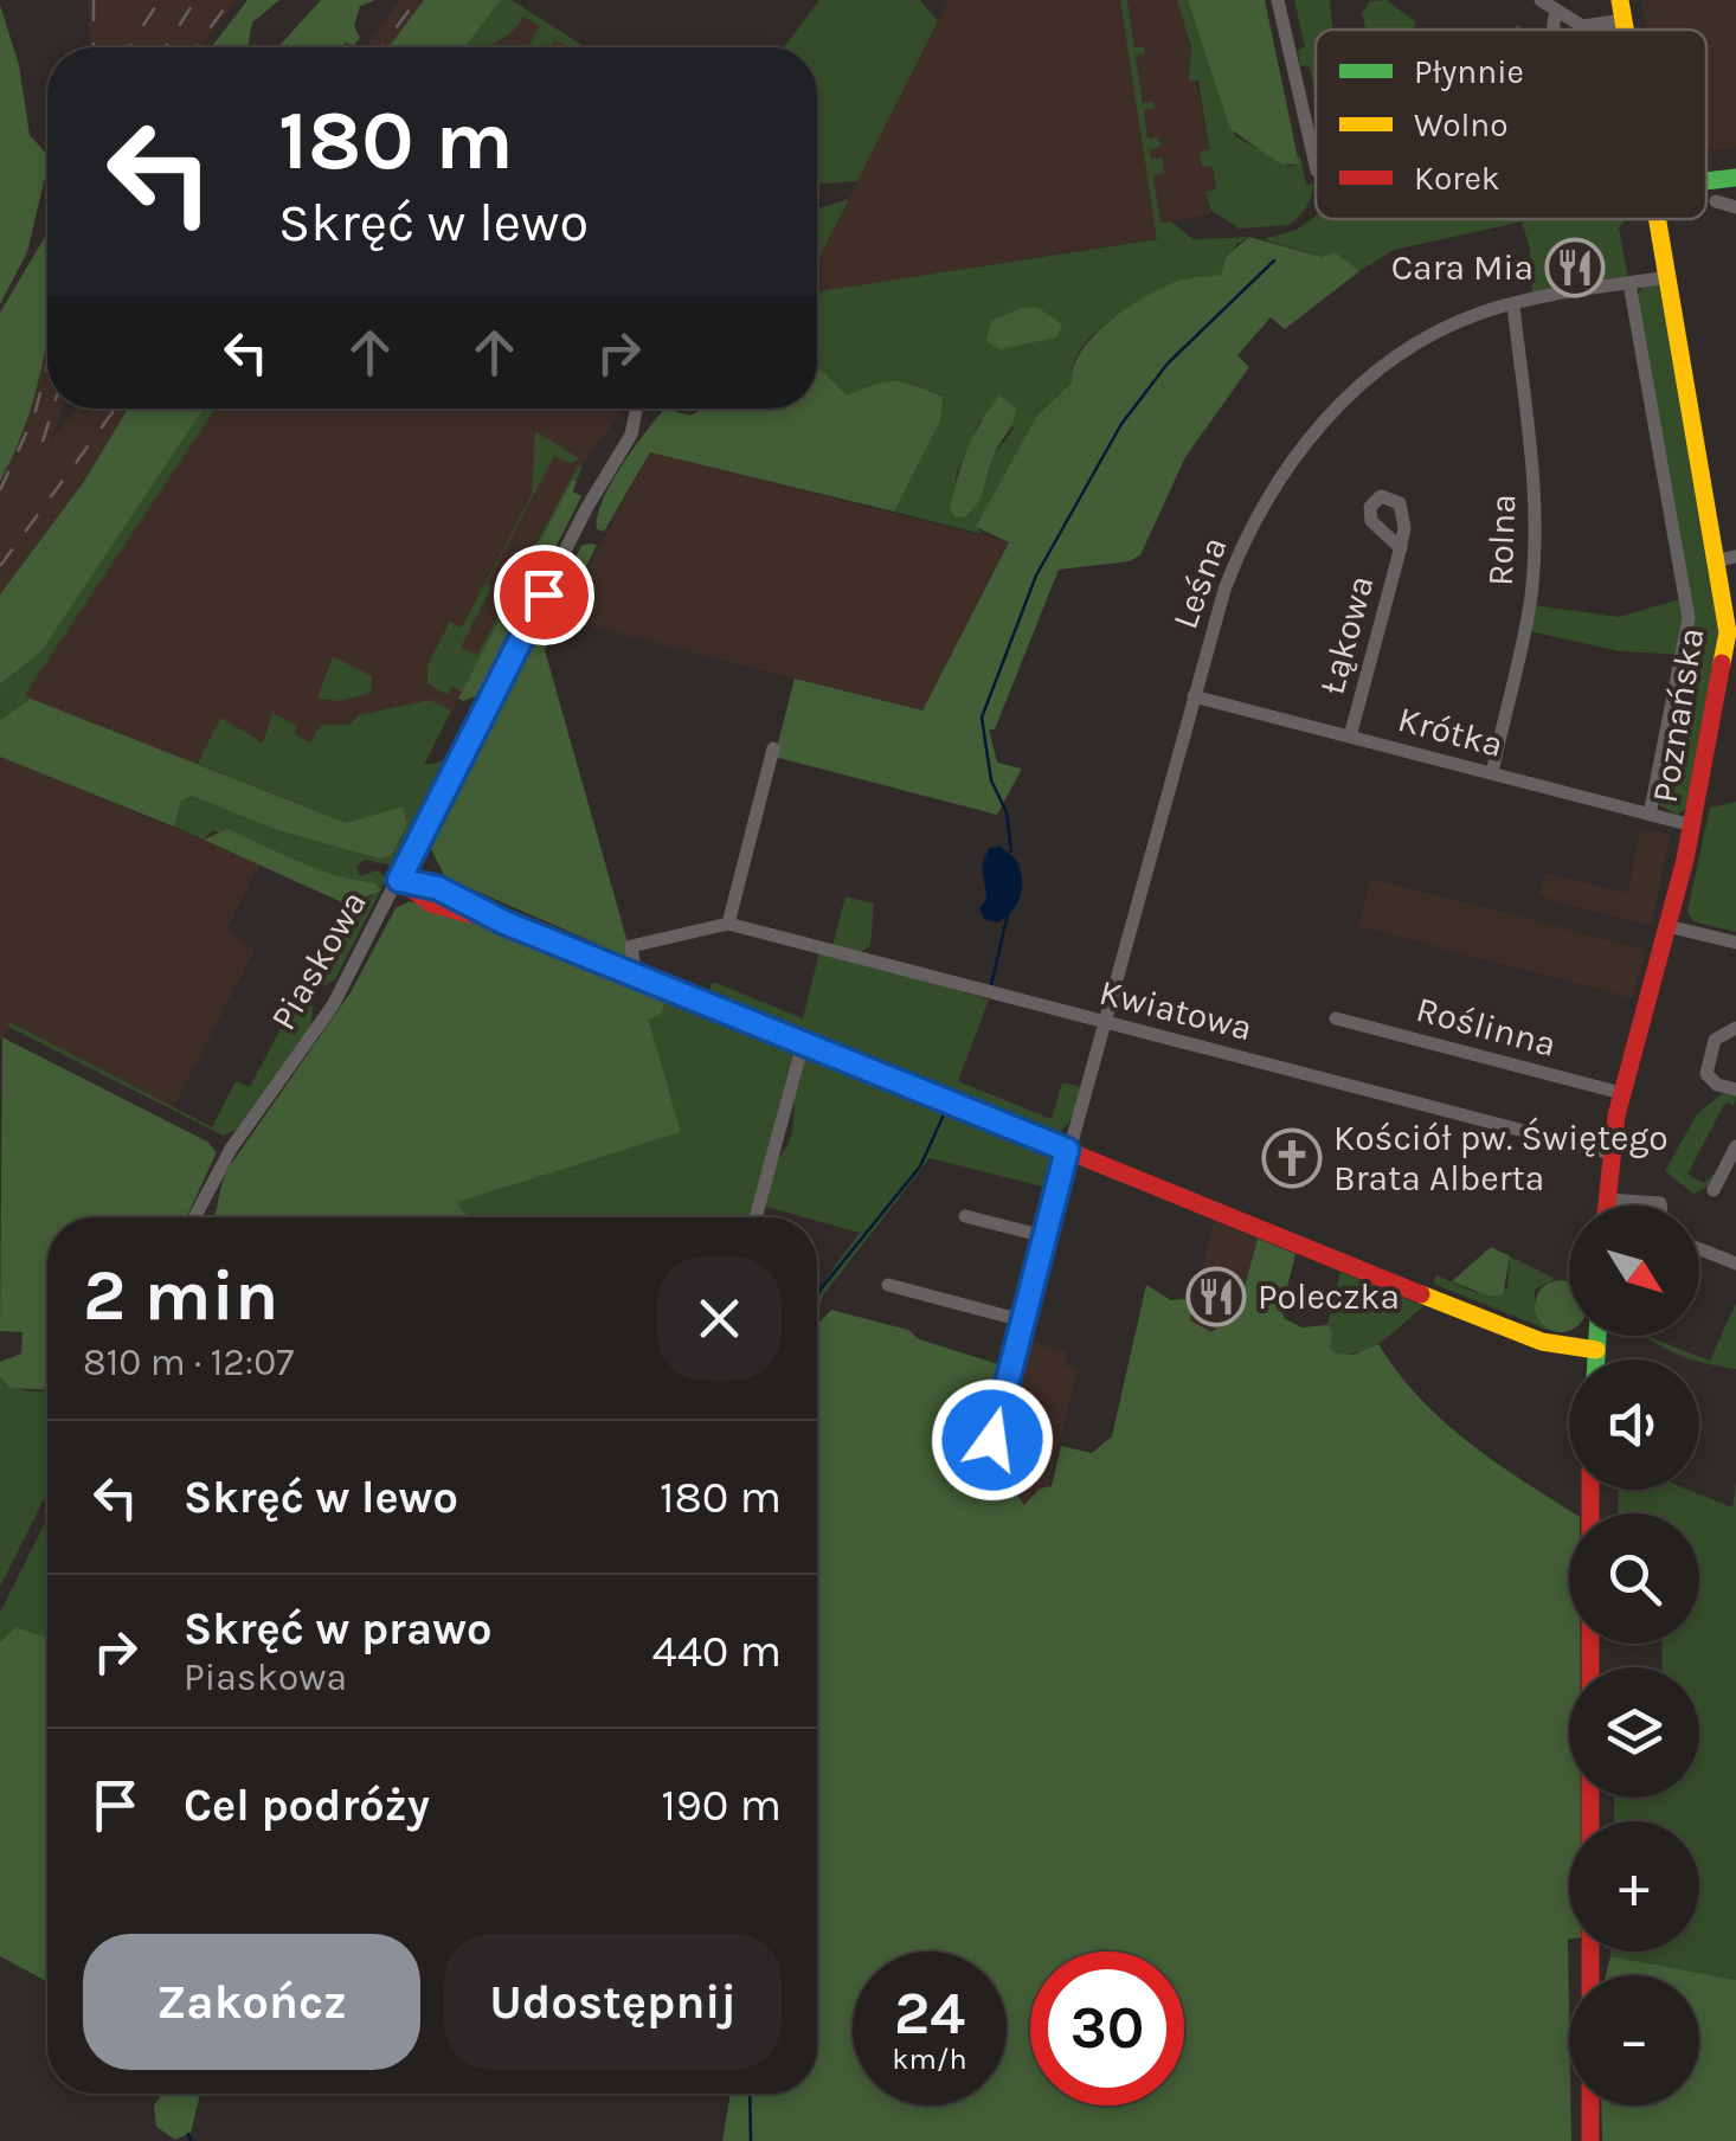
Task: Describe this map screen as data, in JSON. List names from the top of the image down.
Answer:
{
  "streets": {
    "street": [
      "Rolna",
      "Leśna",
      "Łąkowa",
      "Poznańska",
      "Krótka",
      "Piaskowa",
      "Kwiatowa",
      "Roślinna"
    ]
  },
  "crossings": [
    ["Rolna", "Leśna"],
    ["Rolna", "Krótka"],
    ["Leśna", "Poznańska"],
    ["Leśna", "Krótka"],
    ["Leśna", "Kwiatowa"],
    ["Łąkowa", "Krótka"],
    ["Poznańska", "Krótka"],
    ["Poznańska", "Kwiatowa"],
    ["Poznańska", "Roślinna"]
  ],
  "places": {
    "restaurant": ["Cara Mia", "Poleczka"],
    "church": ["Kościół pw. Świętego Brata Alberta"]
  },
  "legend": ["Płynnie", "Wolno", "Korek"],
  "north": "bottom right",
  "page": {
    "turn": ["180 m", "Skręć w lewo"],
    "map_buttons": ["+", "−"],
    "heading": ["2 min", "810 m · 12:07"],
    "list": [
      {
        "name": "Skręć w lewo",
        "value": "180 m"
      },
      {
        "name": "Skręć w prawo",
        "note": "Piaskowa",
        "value": "440 m"
      },
      {
        "name": "Cel podróży",
        "value": "190 m"
      }
    ],
    "buttons": ["Zakończ", "Udostępnij"],
    "speed": "24 km/h",
    "limit": "30"
  }
}
